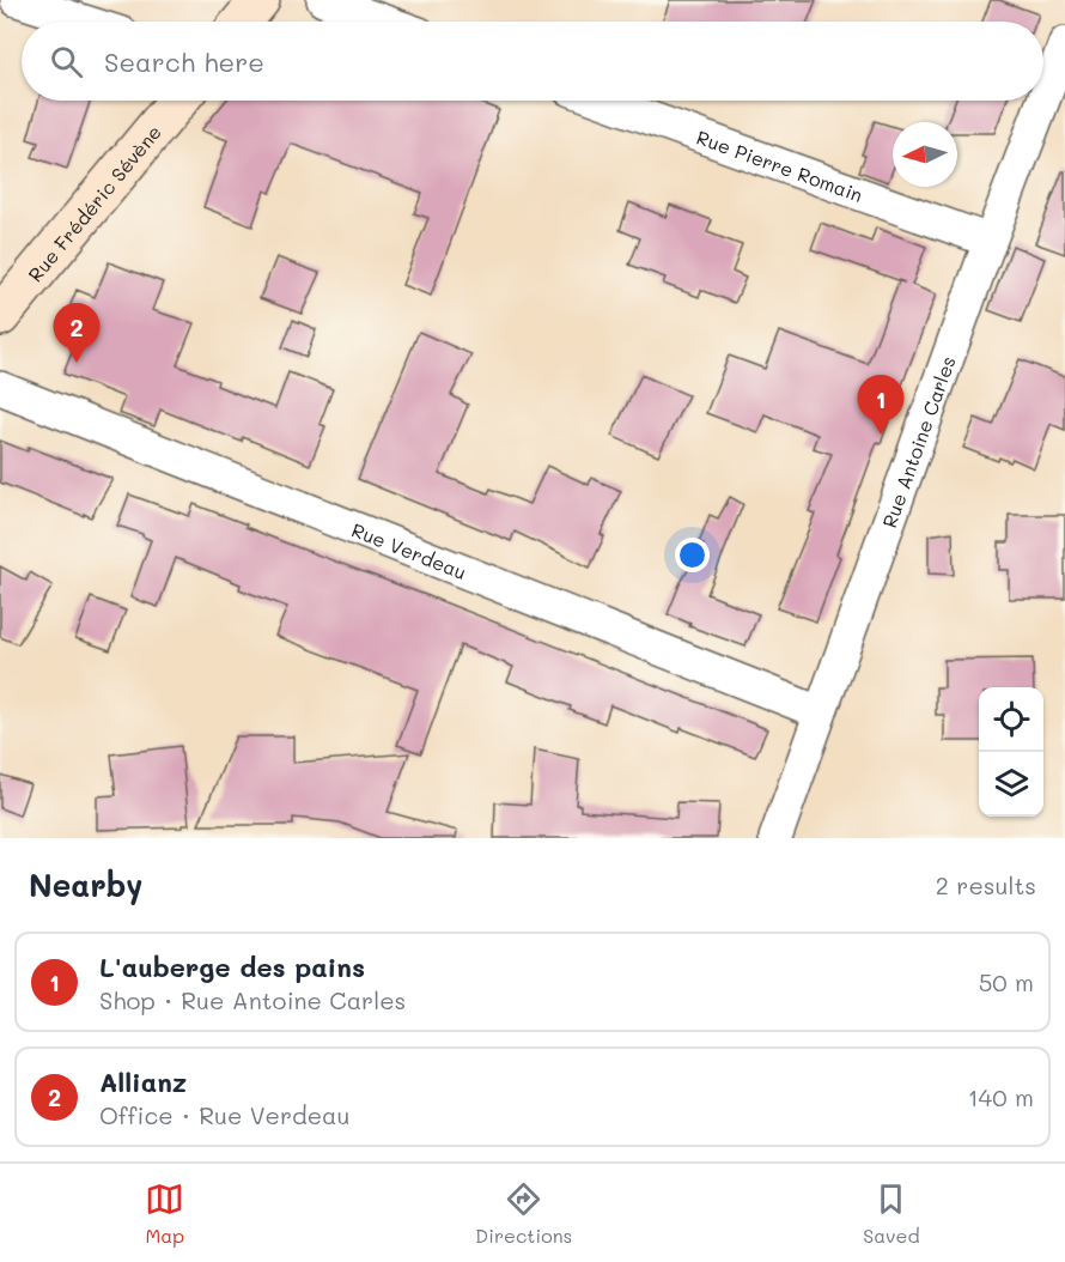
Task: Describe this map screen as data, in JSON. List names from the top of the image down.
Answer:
{
  "streets": {
    "street": [
      "Rue Pierre Romain",
      "Rue Frédéric Sévène",
      "Rue Antoine Carles",
      "Rue Verdeau"
    ]
  },
  "crossings": [
    ["Rue Pierre Romain", "Rue Antoine Carles"],
    ["Rue Antoine Carles", "Rue Verdeau"]
  ],
  "north": "left",
  "page": {
    "search": "Search here",
    "pins": ["2", "1"],
    "heading": ["Nearby", "2 results"],
    "list": [
      {
        "mark": "1",
        "name": "L'auberge des pains",
        "note": "Shop · Rue Antoine Carles",
        "value": "50 m"
      },
      {
        "mark": "2",
        "name": "Allianz",
        "note": "Office · Rue Verdeau",
        "value": "140 m"
      }
    ],
    "nav": ["Map", "Directions", "Saved"]
  }
}
